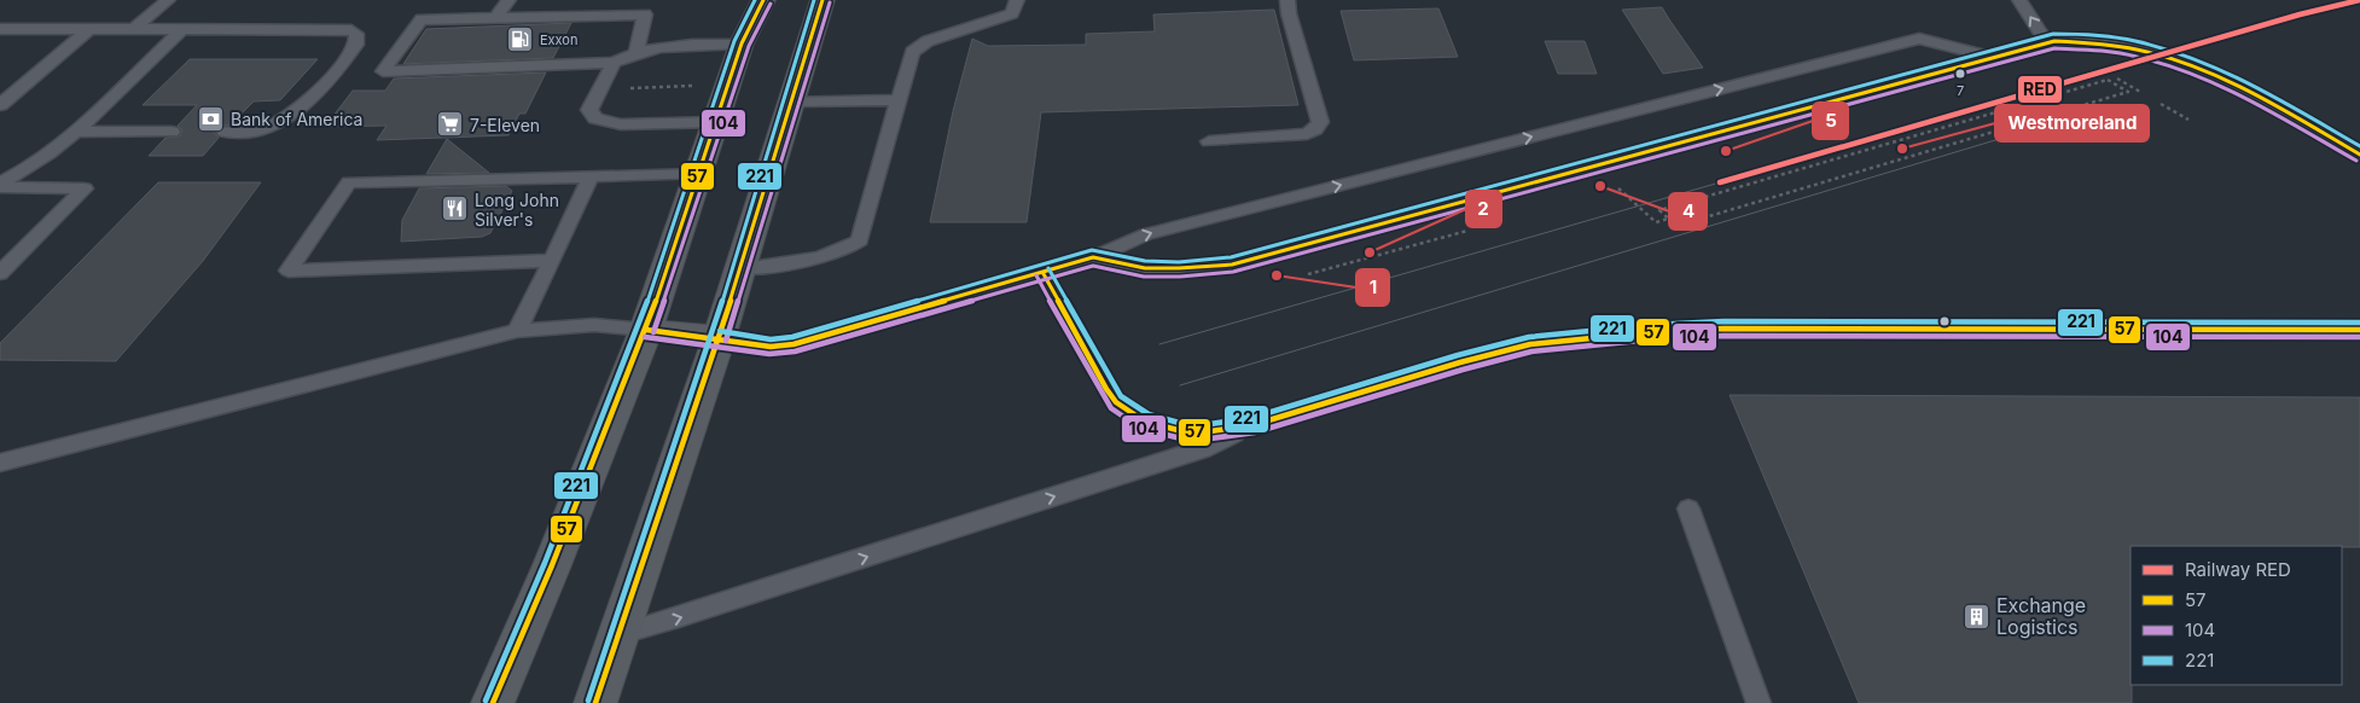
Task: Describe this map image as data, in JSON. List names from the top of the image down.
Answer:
{
  "places": {
    "fuel station": ["Exxon"],
    "other": [
      "7",
      "Westmoreland",
      "5",
      "4",
      "2",
      "1"
    ],
    "bank": ["Bank of America"],
    "supermarket": ["7-Eleven"],
    "restaurant": ["Long John Silver's"],
    "building": ["Exchange Logistics"]
  },
  "lines": [
    "rail line RED",
    "transit line 57",
    "transit line 221",
    "transit line 104"
  ],
  "legend": [
    "Railway RED",
    "57",
    "104",
    "221"
  ]
}
